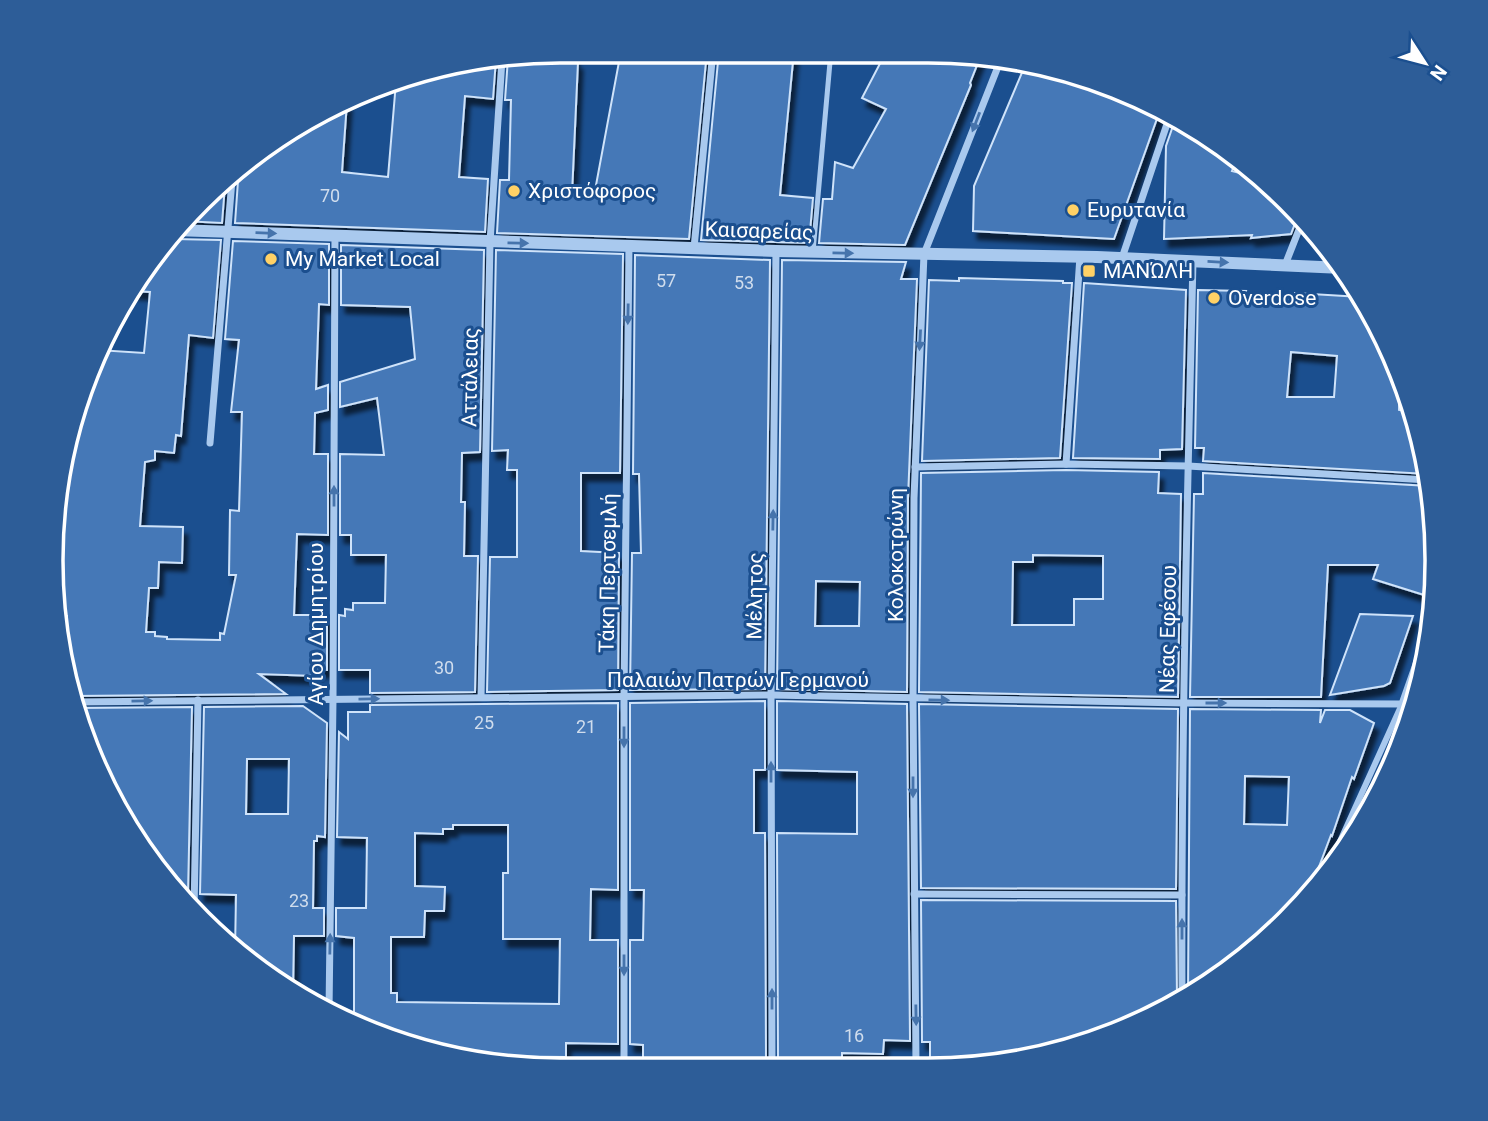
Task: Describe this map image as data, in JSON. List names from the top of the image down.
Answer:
{
  "streets": {
    "street": [
      "Καισαρείας",
      "Αττάλειας",
      "Κολοκοτρώνη",
      "Τάκη Περτσεμλή",
      "Μέλητος",
      "Αγίου Δημητρίου",
      "Νέας Εφέσου",
      "Παλαιών Πατρών Γερμανού"
    ]
  },
  "crossings": [
    ["Καισαρείας", "Αττάλειας"],
    ["Καισαρείας", "Κολοκοτρώνη"],
    ["Καισαρείας", "Τάκη Περτσεμλή"],
    ["Καισαρείας", "Μέλητος"],
    ["Καισαρείας", "Αγίου Δημητρίου"],
    ["Καισαρείας", "Νέας Εφέσου"],
    ["Αττάλειας", "Παλαιών Πατρών Γερμανού"],
    ["Κολοκοτρώνη", "Παλαιών Πατρών Γερμανού"],
    ["Τάκη Περτσεμλή", "Παλαιών Πατρών Γερμανού"],
    ["Μέλητος", "Παλαιών Πατρών Γερμανού"],
    ["Αγίου Δημητρίου", "Παλαιών Πατρών Γερμανού"],
    ["Νέας Εφέσου", "Παλαιών Πατρών Γερμανού"]
  ],
  "one_way": [
    "Καισαρείας",
    "Κολοκοτρώνη",
    "Τάκη Περτσεμλή",
    "Μέλητος",
    "Αγίου Δημητρίου",
    "Παλαιών Πατρών Γερμανού"
  ],
  "places": {
    "other": [
      "Χριστόφορος",
      "Ευρυτανία",
      "My Market Local",
      "Overdose"
    ],
    "transit": ["ΜΑΝΏΛΗ"]
  },
  "house_numbers": [
    "70",
    "57",
    "53",
    "30",
    "25",
    "21",
    "23",
    "16"
  ],
  "north": "bottom right"
}
